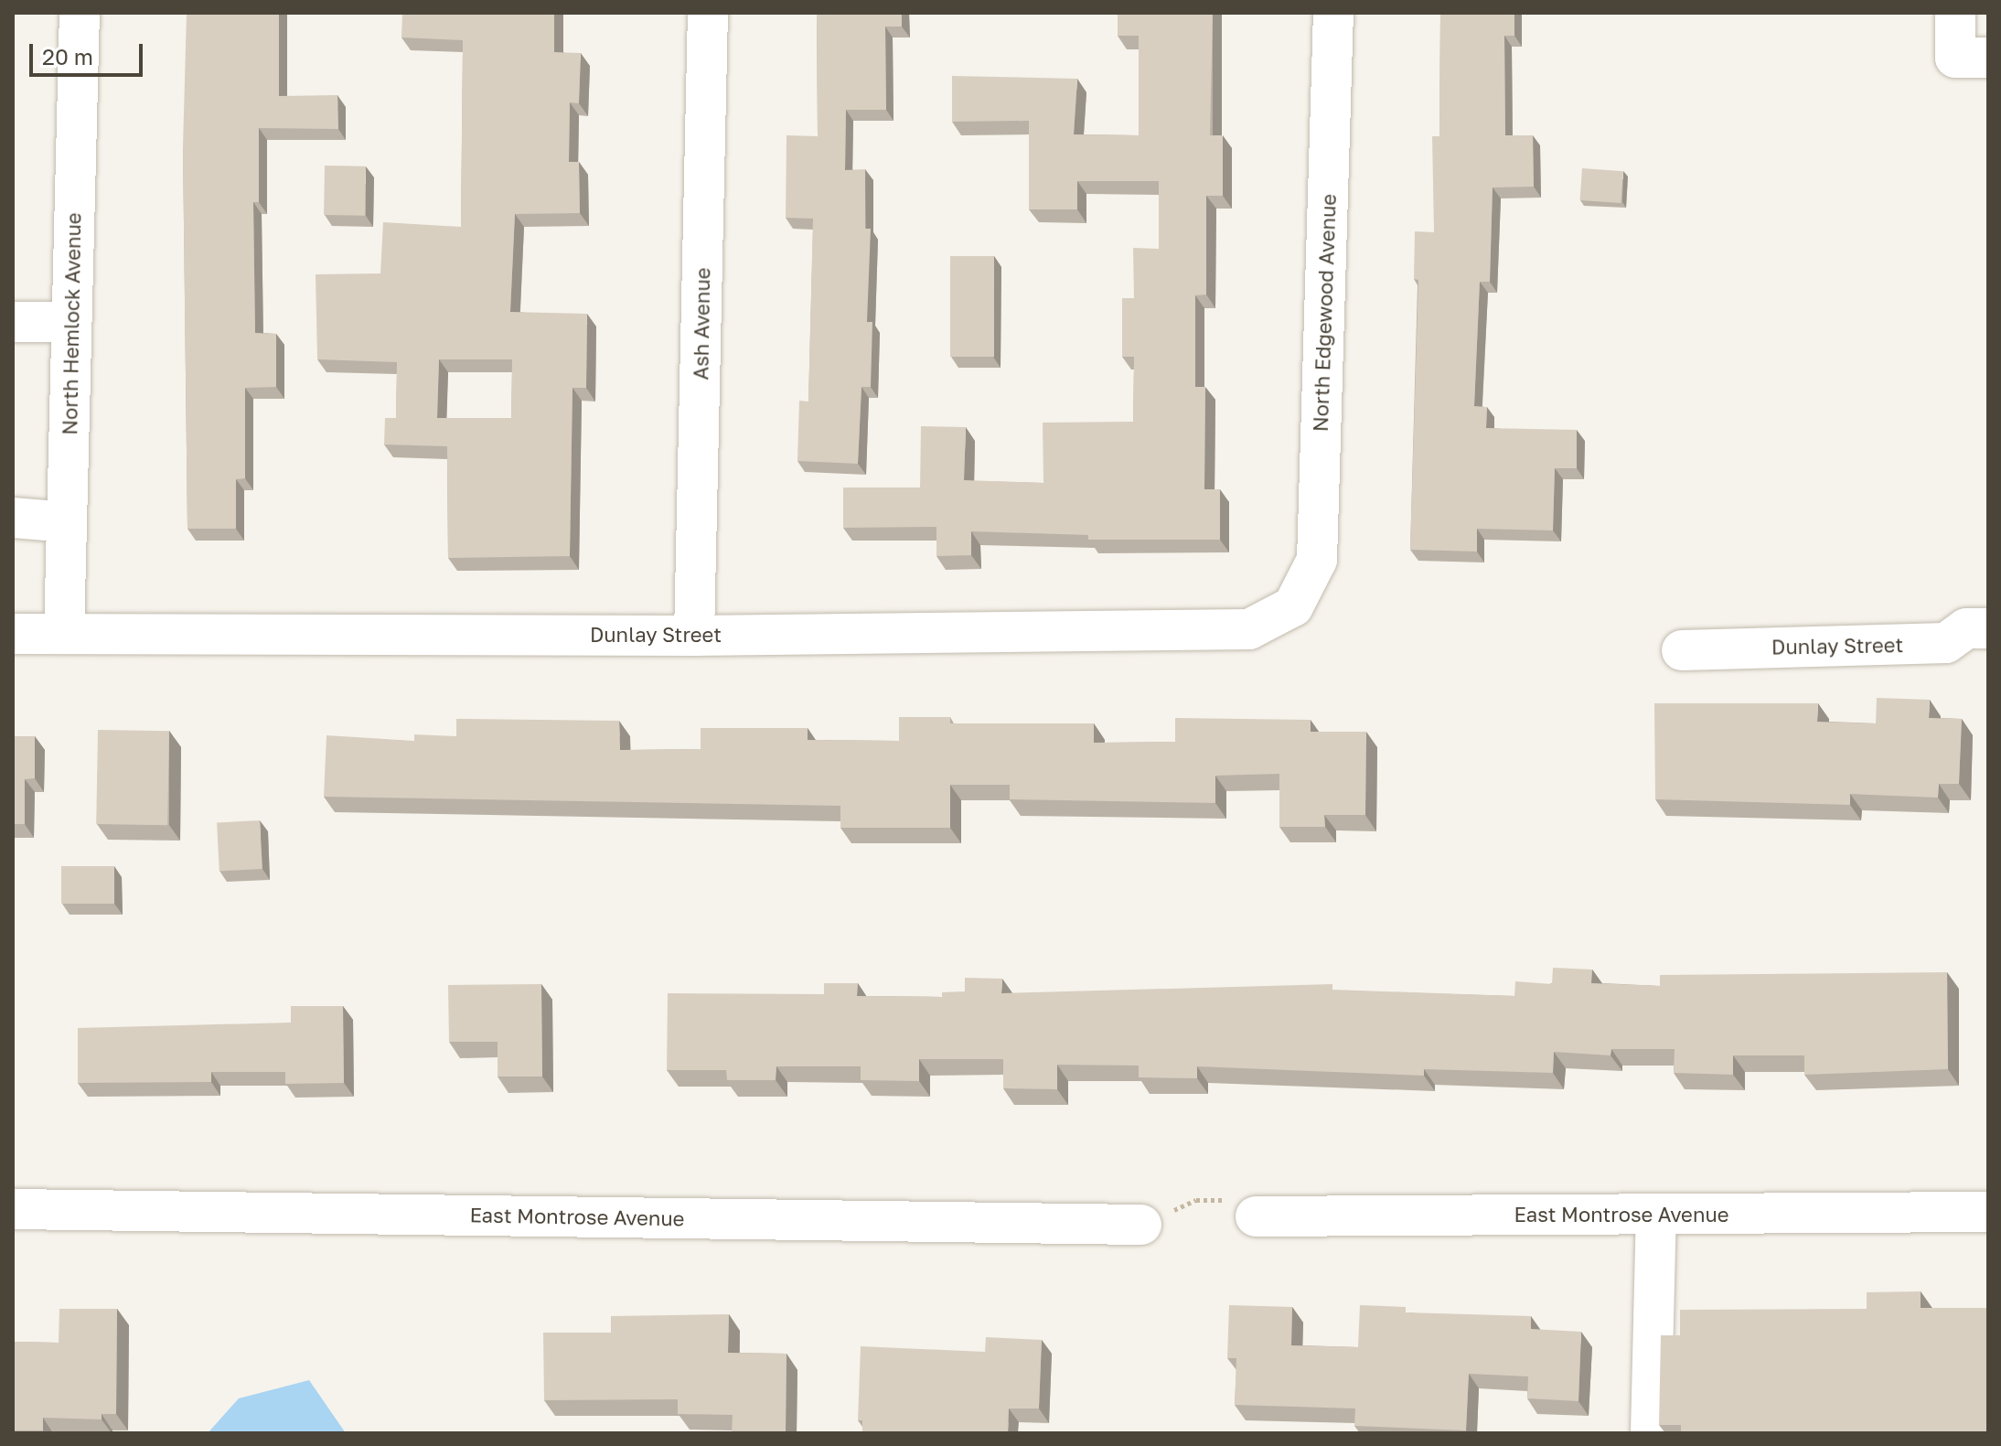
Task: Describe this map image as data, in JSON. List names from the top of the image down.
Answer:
{
  "streets": {
    "street": [
      "North Edgewood Avenue",
      "North Hemlock Avenue",
      "Ash Avenue",
      "Dunlay Street",
      "East Montrose Avenue"
    ]
  },
  "crossings": [
    ["North Edgewood Avenue", "Dunlay Street"],
    ["North Hemlock Avenue", "Dunlay Street"],
    ["Ash Avenue", "Dunlay Street"]
  ],
  "scale_bar": "20 m"
}
